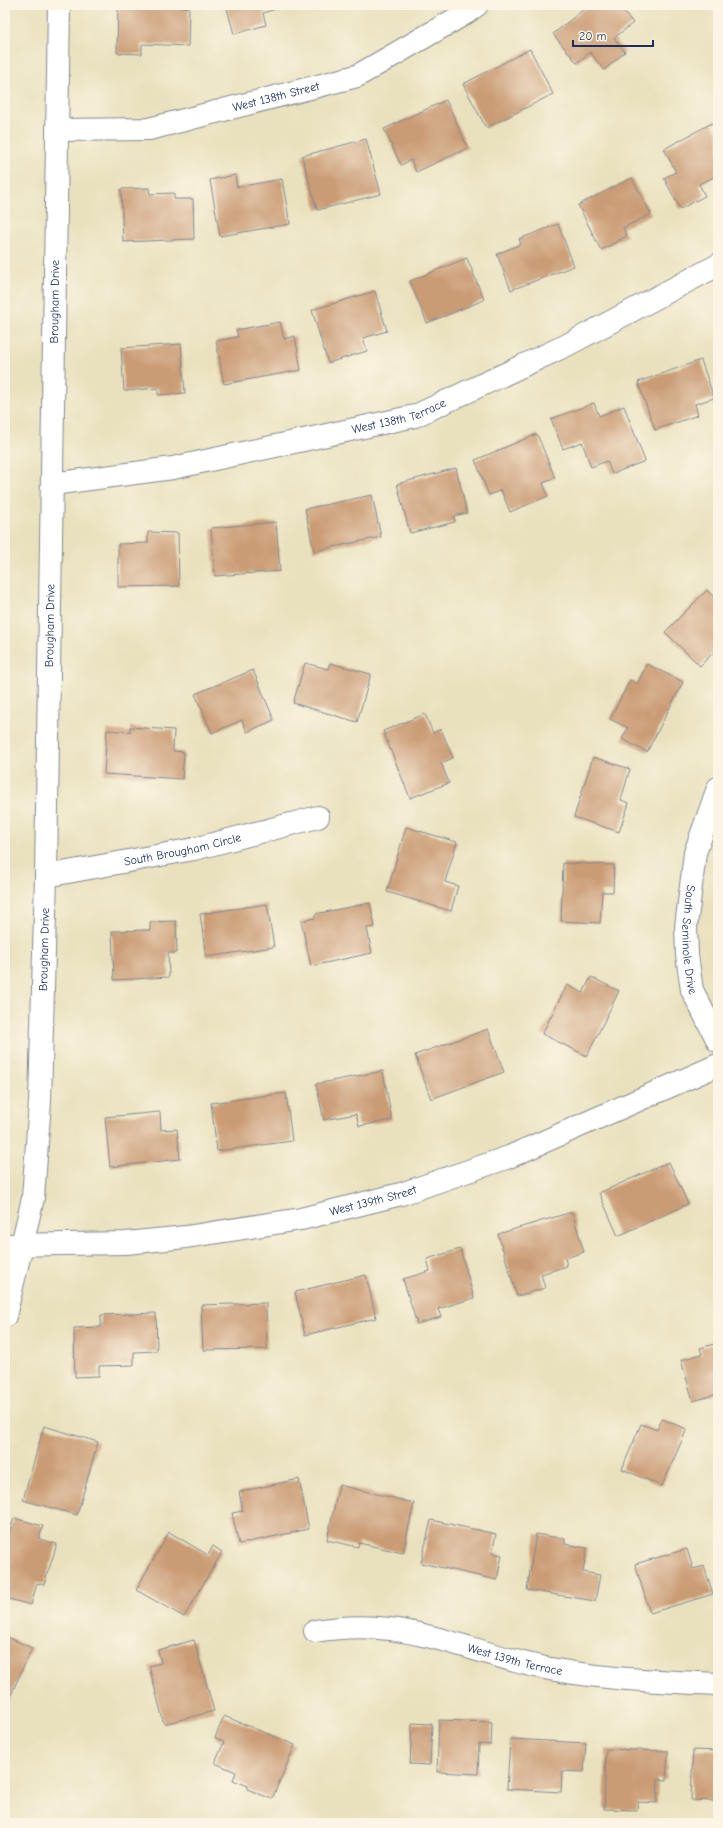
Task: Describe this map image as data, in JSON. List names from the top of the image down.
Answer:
{
  "streets": {
    "street": [
      "West 138th Street",
      "Brougham Drive",
      "West 138th Terrace",
      "South Brougham Circle",
      "South Seminole Drive",
      "West 139th Street",
      "West 139th Terrace"
    ]
  },
  "crossings": [
    ["West 138th Street", "Brougham Drive"],
    ["Brougham Drive", "West 138th Terrace"],
    ["Brougham Drive", "South Brougham Circle"],
    ["Brougham Drive", "West 139th Street"]
  ],
  "scale_bar": "20 m"
}
